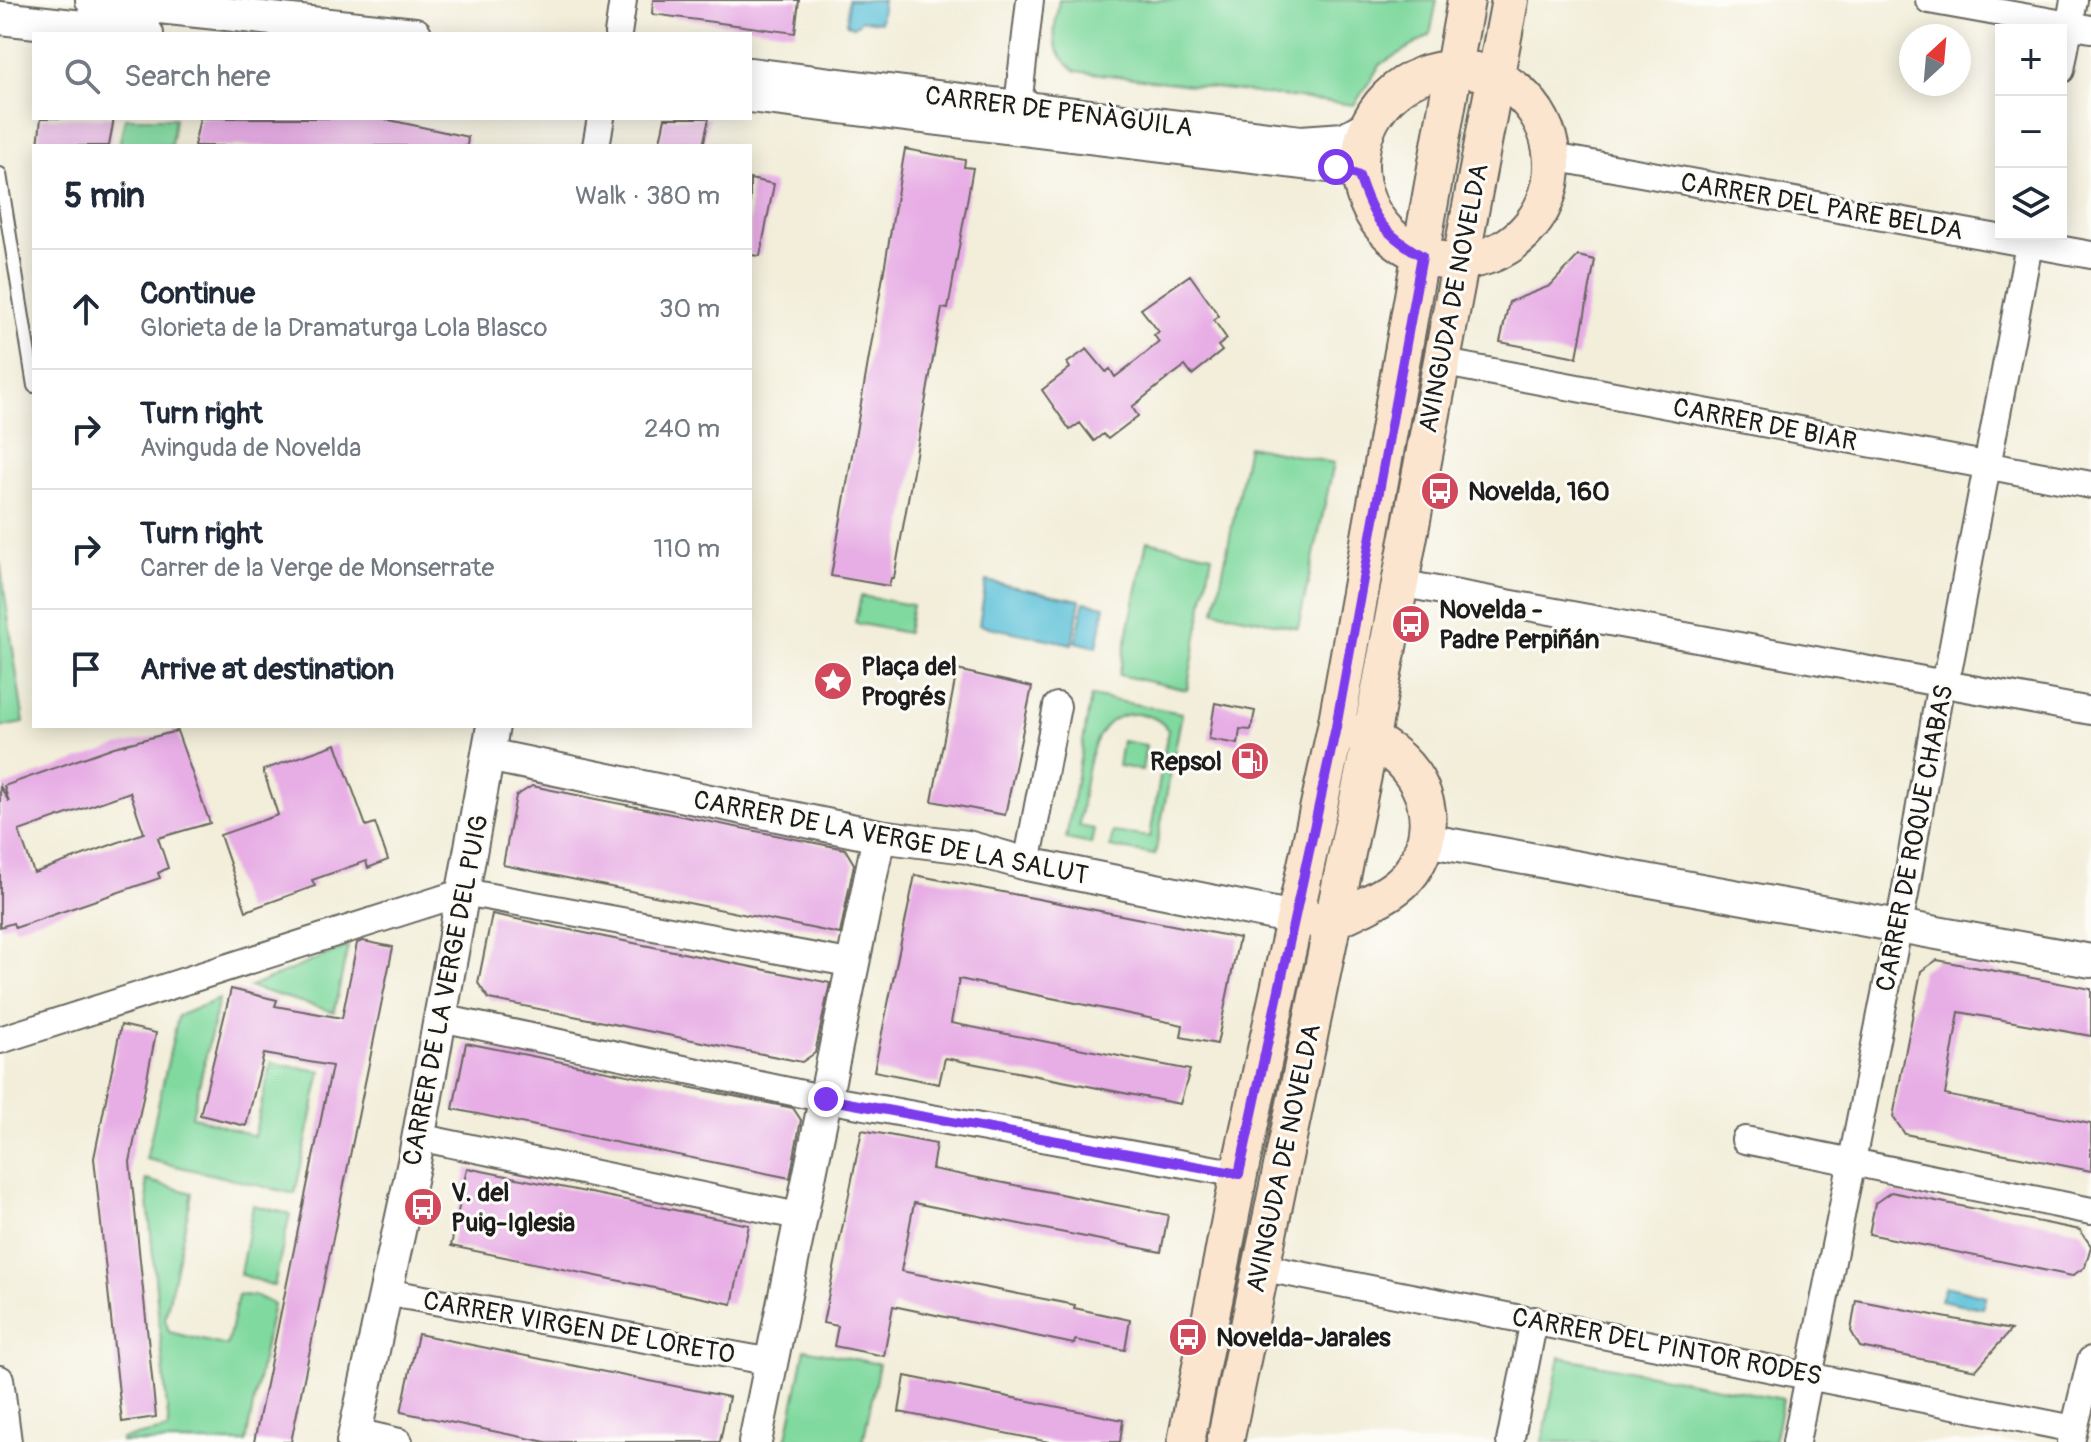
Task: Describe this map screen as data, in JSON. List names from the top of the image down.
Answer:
{
  "streets": {
    "main road": ["AVINGUDA DE NOVELDA"],
    "street": [
      "CARRER DE PENÀGUILA",
      "CARRER DEL PARE BELDA",
      "CARRER DE BIAR",
      "CARRER DE LA VERGE DE LA SALUT",
      "CARRER DE ROQUE CHABAS",
      "CARRER DE LA VERGE DEL PUIG",
      "CARRER VIRGEN DE LORETO",
      "CARRER DEL PINTOR RODES"
    ]
  },
  "crossings": [
    ["AVINGUDA DE NOVELDA", "CARRER DE BIAR"],
    ["AVINGUDA DE NOVELDA", "CARRER DE LA VERGE DE LA SALUT"],
    ["AVINGUDA DE NOVELDA", "CARRER DEL PINTOR RODES"],
    ["CARRER DE BIAR", "CARRER DE ROQUE CHABAS"],
    ["CARRER DE LA VERGE DE LA SALUT", "CARRER DE LA VERGE DEL PUIG"],
    ["CARRER DE ROQUE CHABAS", "CARRER DEL PINTOR RODES"],
    ["CARRER DE LA VERGE DEL PUIG", "CARRER VIRGEN DE LORETO"]
  ],
  "places": {
    "bus stop": [
      "Novelda, 160",
      "Novelda - Padre Perpiñán",
      "V. del Puig-Iglesia",
      "Novelda-Jarales"
    ],
    "place": ["Plaça del Progrés"],
    "fuel station": ["Repsol"]
  },
  "north": "top right",
  "page": {
    "map_buttons": ["+", "−"],
    "search": "Search here",
    "heading": ["5 min", "Walk · 380 m"],
    "list": [
      ["Continue", "Glorieta de la Dramaturga Lola Blasco", "30 m"],
      ["Turn right", "Avinguda de Novelda", "240 m"],
      ["Turn right", "Carrer de la Verge de Monserrate", "110 m"],
      "Arrive at destination"
    ]
  }
}
